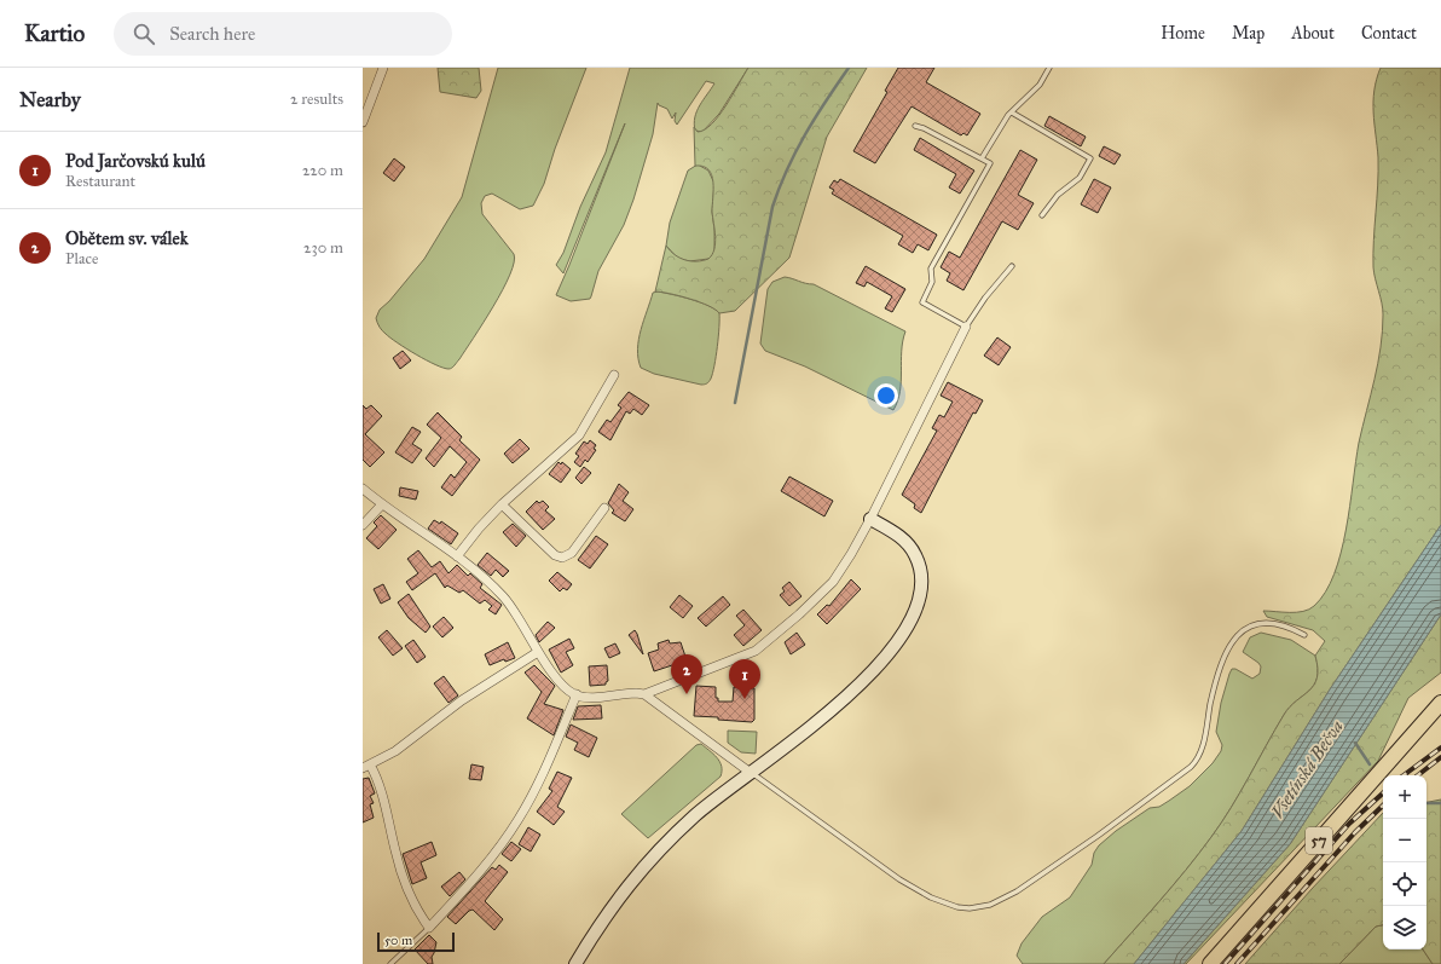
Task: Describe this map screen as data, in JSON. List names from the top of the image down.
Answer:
{
  "streets": {
    "main road": ["57"]
  },
  "water": ["Vsetínská Bečva"],
  "scale_bar": "50 m",
  "page": {
    "header": "Kartio",
    "search": "Search here",
    "nav": [
      "Home",
      "Map",
      "About",
      "Contact"
    ],
    "heading": ["Nearby", "2 results"],
    "list": [
      {
        "mark": "1",
        "name": "Pod Jarčovskú kulú",
        "note": "Restaurant",
        "value": "220 m"
      },
      {
        "mark": "2",
        "name": "Obětem sv. válek",
        "note": "Place",
        "value": "230 m"
      }
    ],
    "pins": ["2", "1"],
    "map_buttons": ["+", "−"],
    "scale": "50 m"
  }
}
